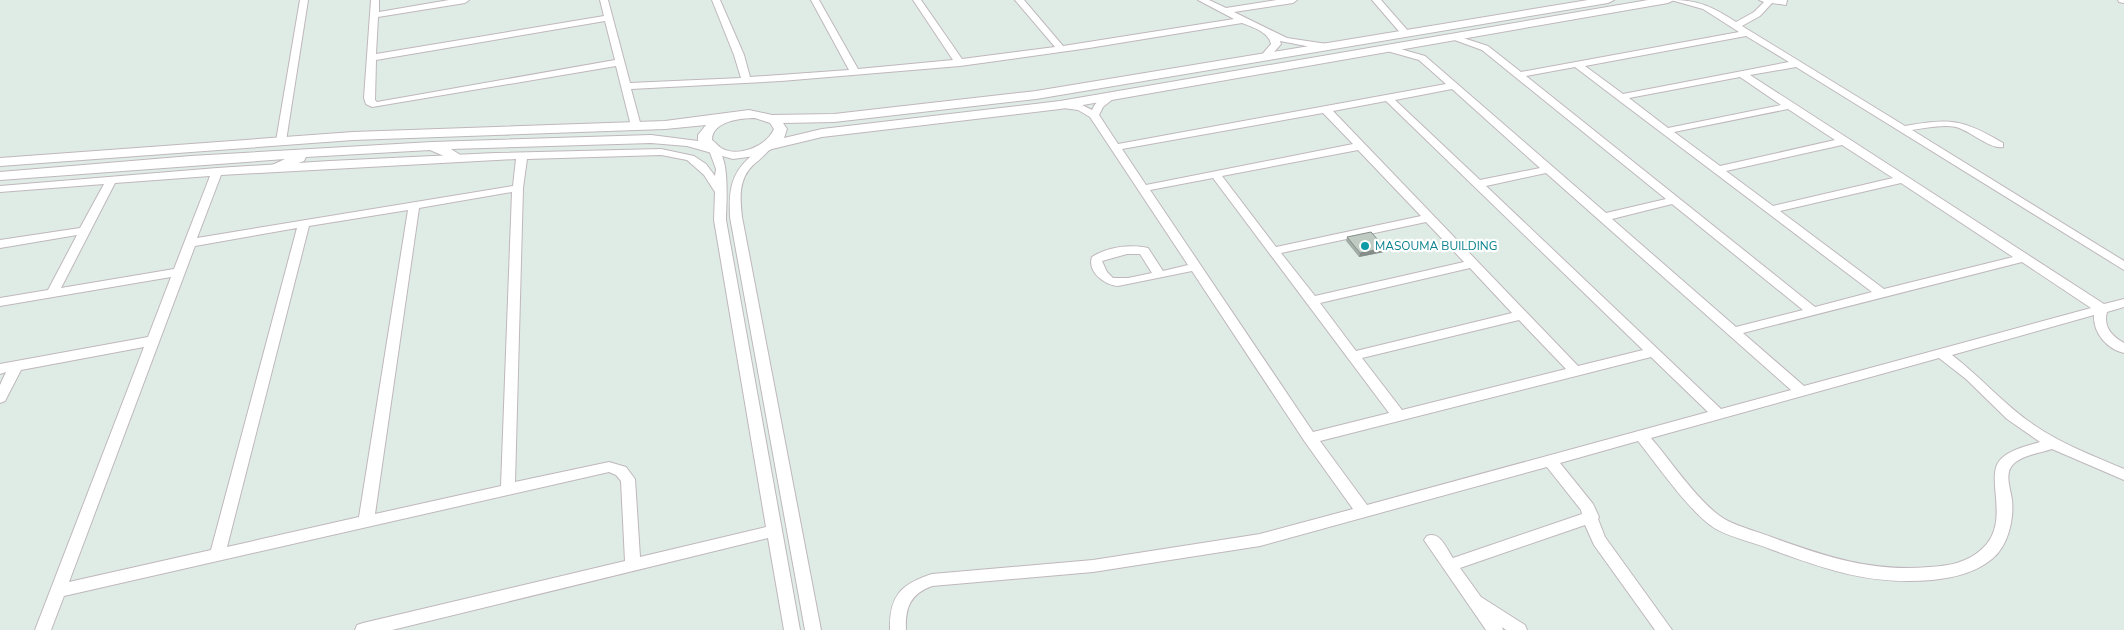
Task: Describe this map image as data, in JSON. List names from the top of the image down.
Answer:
{
  "places": ["MASOUMA BUILDING"]
}
